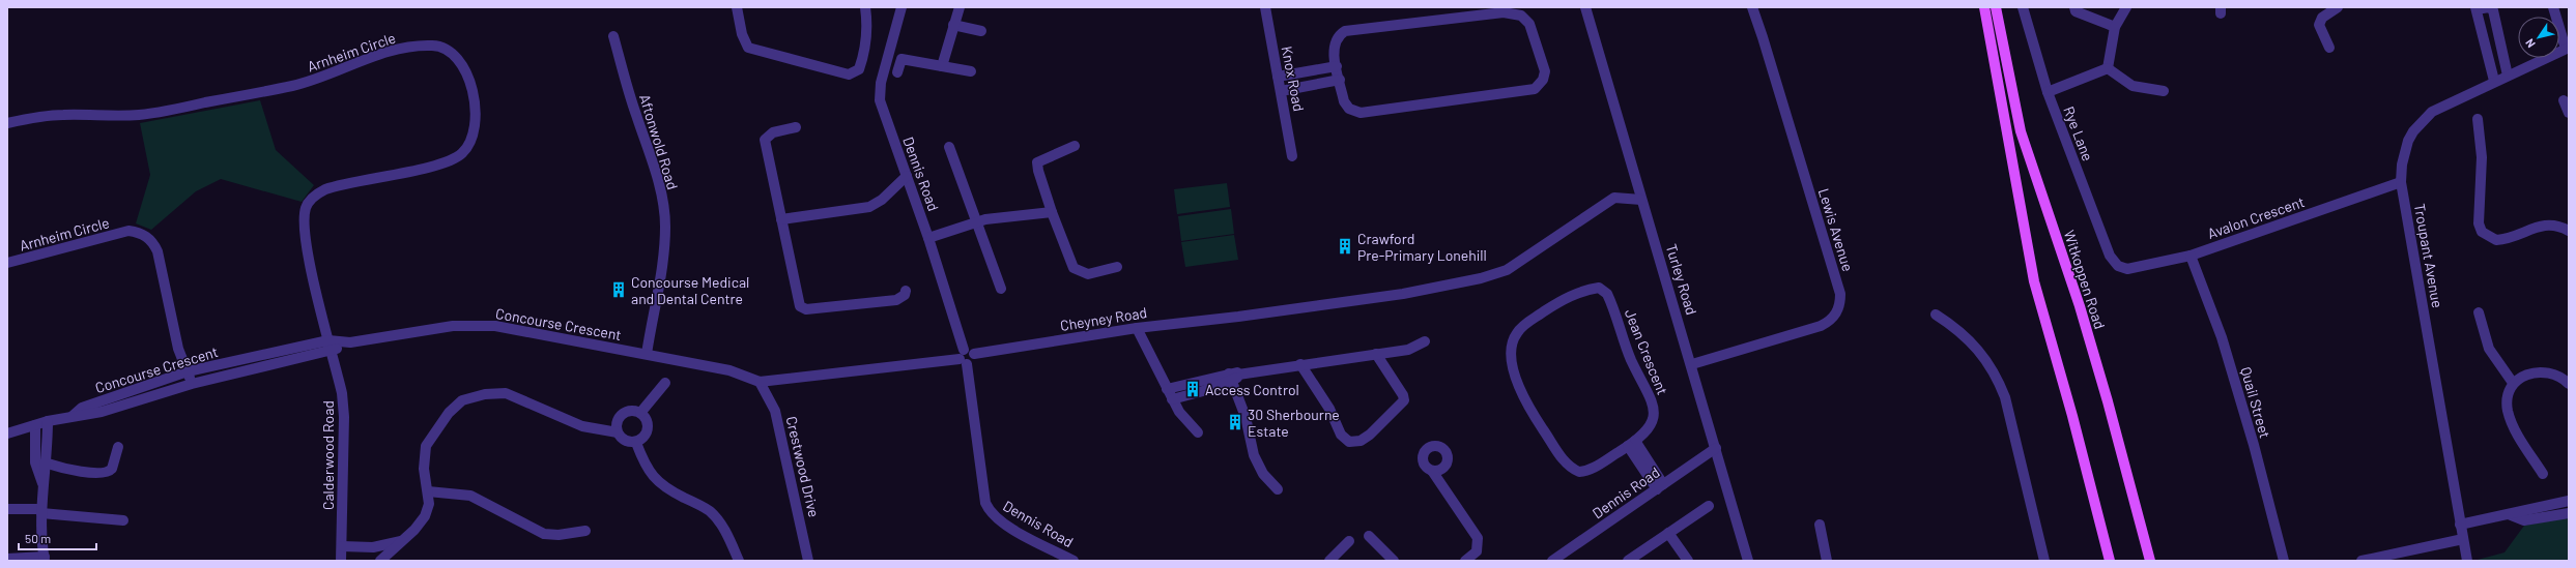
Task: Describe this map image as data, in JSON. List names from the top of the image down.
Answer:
{
  "streets": {
    "main road": ["Witkoppen Road"],
    "street": [
      "Arnheim Circle",
      "Knox Road",
      "Rye Lane",
      "Aftonwold Road",
      "Dennis Road",
      "Avalon Crescent",
      "Lewis Avenue",
      "Troupant Avenue",
      "Turley Road",
      "Cheyney Road",
      "Concourse Crescent",
      "Jean Crescent",
      "Quail Street",
      "Calderwood Road",
      "Crestwood Drive"
    ]
  },
  "crossings": [
    ["Arnheim Circle", "Concourse Crescent"],
    ["Arnheim Circle", "Calderwood Road"],
    ["Rye Lane", "Avalon Crescent"],
    ["Aftonwold Road", "Concourse Crescent"],
    ["Dennis Road", "Turley Road"],
    ["Dennis Road", "Cheyney Road"],
    ["Avalon Crescent", "Troupant Avenue"],
    ["Avalon Crescent", "Quail Street"],
    ["Lewis Avenue", "Turley Road"],
    ["Turley Road", "Cheyney Road"],
    ["Concourse Crescent", "Calderwood Road"],
    ["Concourse Crescent", "Crestwood Drive"]
  ],
  "places": {
    "building": [
      "Crawford Pre-Primary Lonehill",
      "Concourse Medical and Dental Centre",
      "Access Control",
      "30 Sherbourne Estate"
    ]
  },
  "scale_bar": "50 m",
  "north": "bottom left"
}
